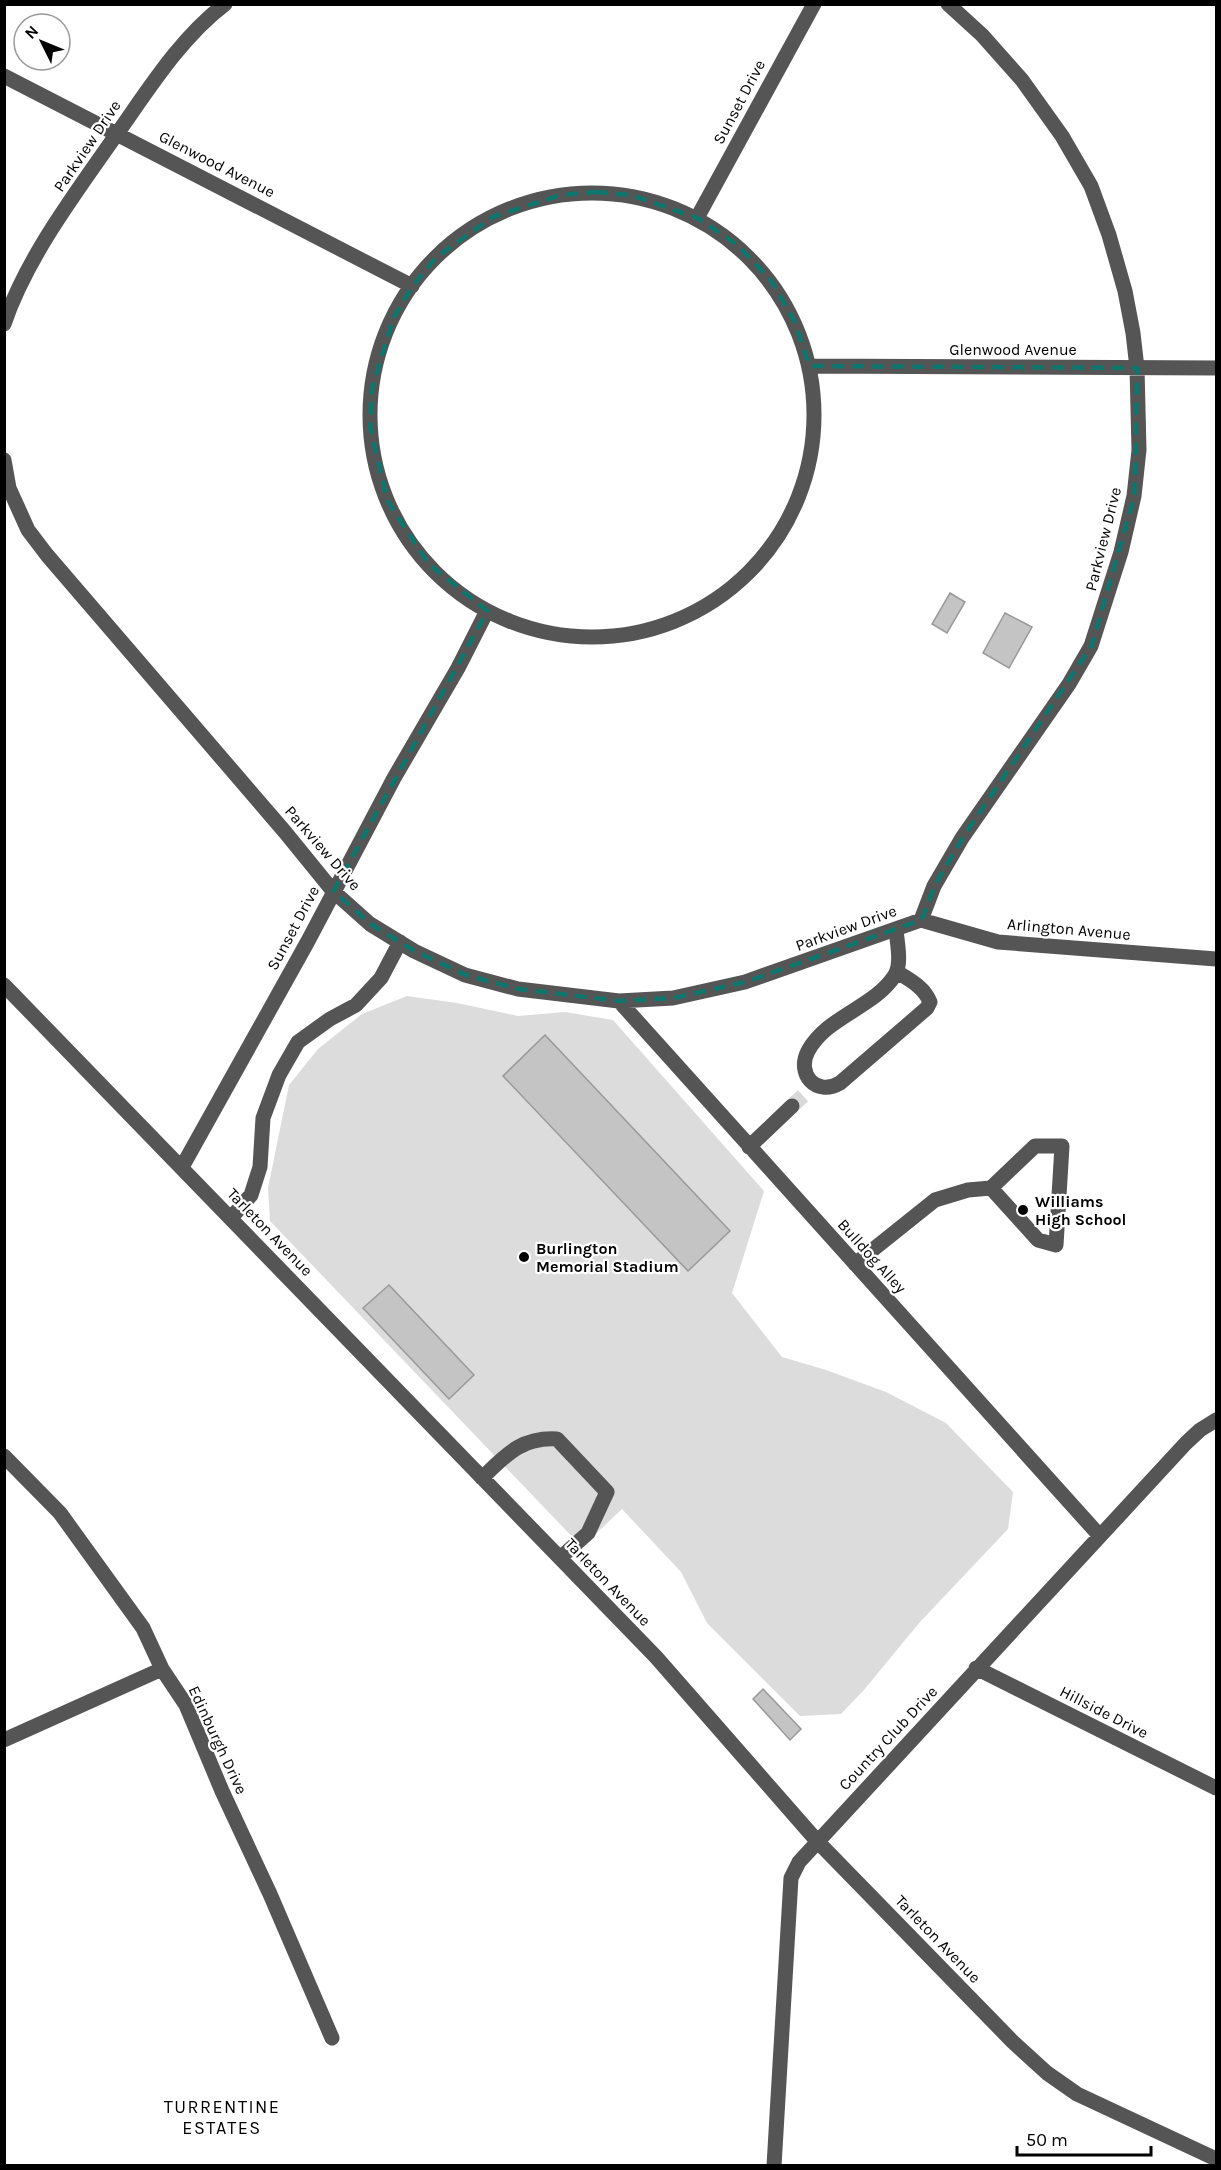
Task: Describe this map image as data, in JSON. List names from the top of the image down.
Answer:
{
  "streets": {
    "street": [
      "Sunset Drive",
      "Parkview Drive",
      "Glenwood Avenue",
      "Arlington Avenue",
      "Tarleton Avenue",
      "Bulldog Alley",
      "Hillside Drive",
      "Country Club Drive",
      "Edinburgh Drive"
    ]
  },
  "crossings": [
    ["Sunset Drive", "Parkview Drive"],
    ["Sunset Drive", "Tarleton Avenue"],
    ["Parkview Drive", "Glenwood Avenue"],
    ["Parkview Drive", "Arlington Avenue"],
    ["Parkview Drive", "Bulldog Alley"],
    ["Tarleton Avenue", "Country Club Drive"],
    ["Bulldog Alley", "Country Club Drive"],
    ["Hillside Drive", "Country Club Drive"]
  ],
  "districts": ["TURRENTINE ESTATES"],
  "places": ["Williams High School", "Burlington Memorial Stadium"],
  "scale_bar": "50 m",
  "north": "top left"
}
